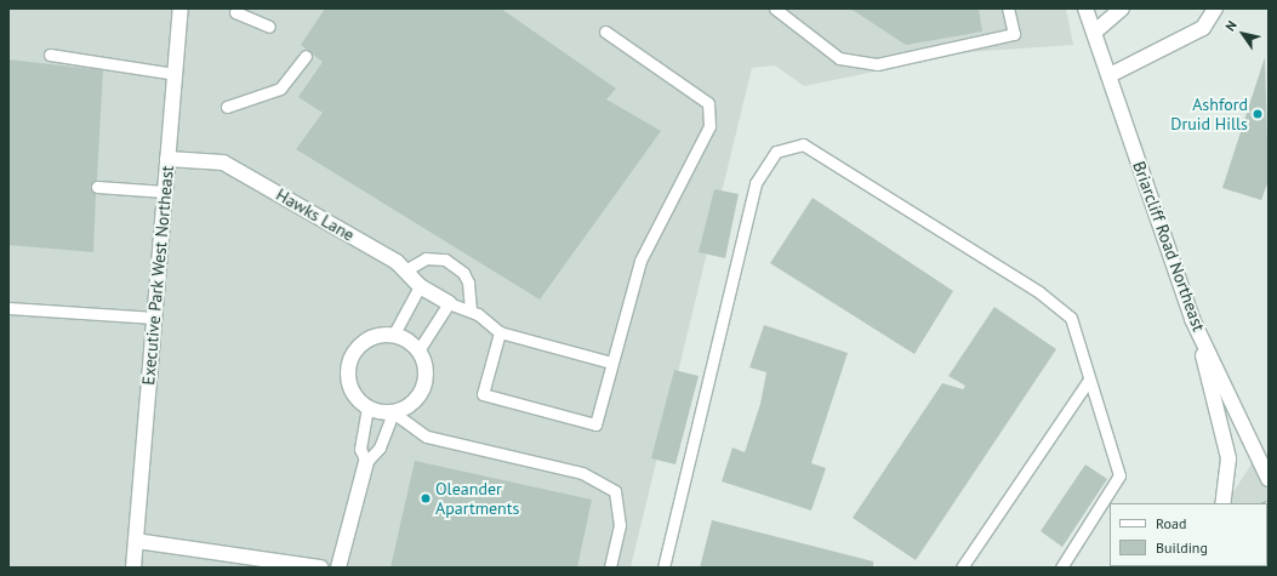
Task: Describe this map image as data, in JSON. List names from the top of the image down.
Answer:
{
  "streets": {
    "street": ["Hawks Lane", "Briarcliff Road Northeast", "Executive Park West Northeast"]
  },
  "crossings": [
    ["Hawks Lane", "Executive Park West Northeast"]
  ],
  "places": ["Ashford Druid Hills", "Oleander Apartments"],
  "legend": ["Road", "Building"],
  "north": "top left"
}
